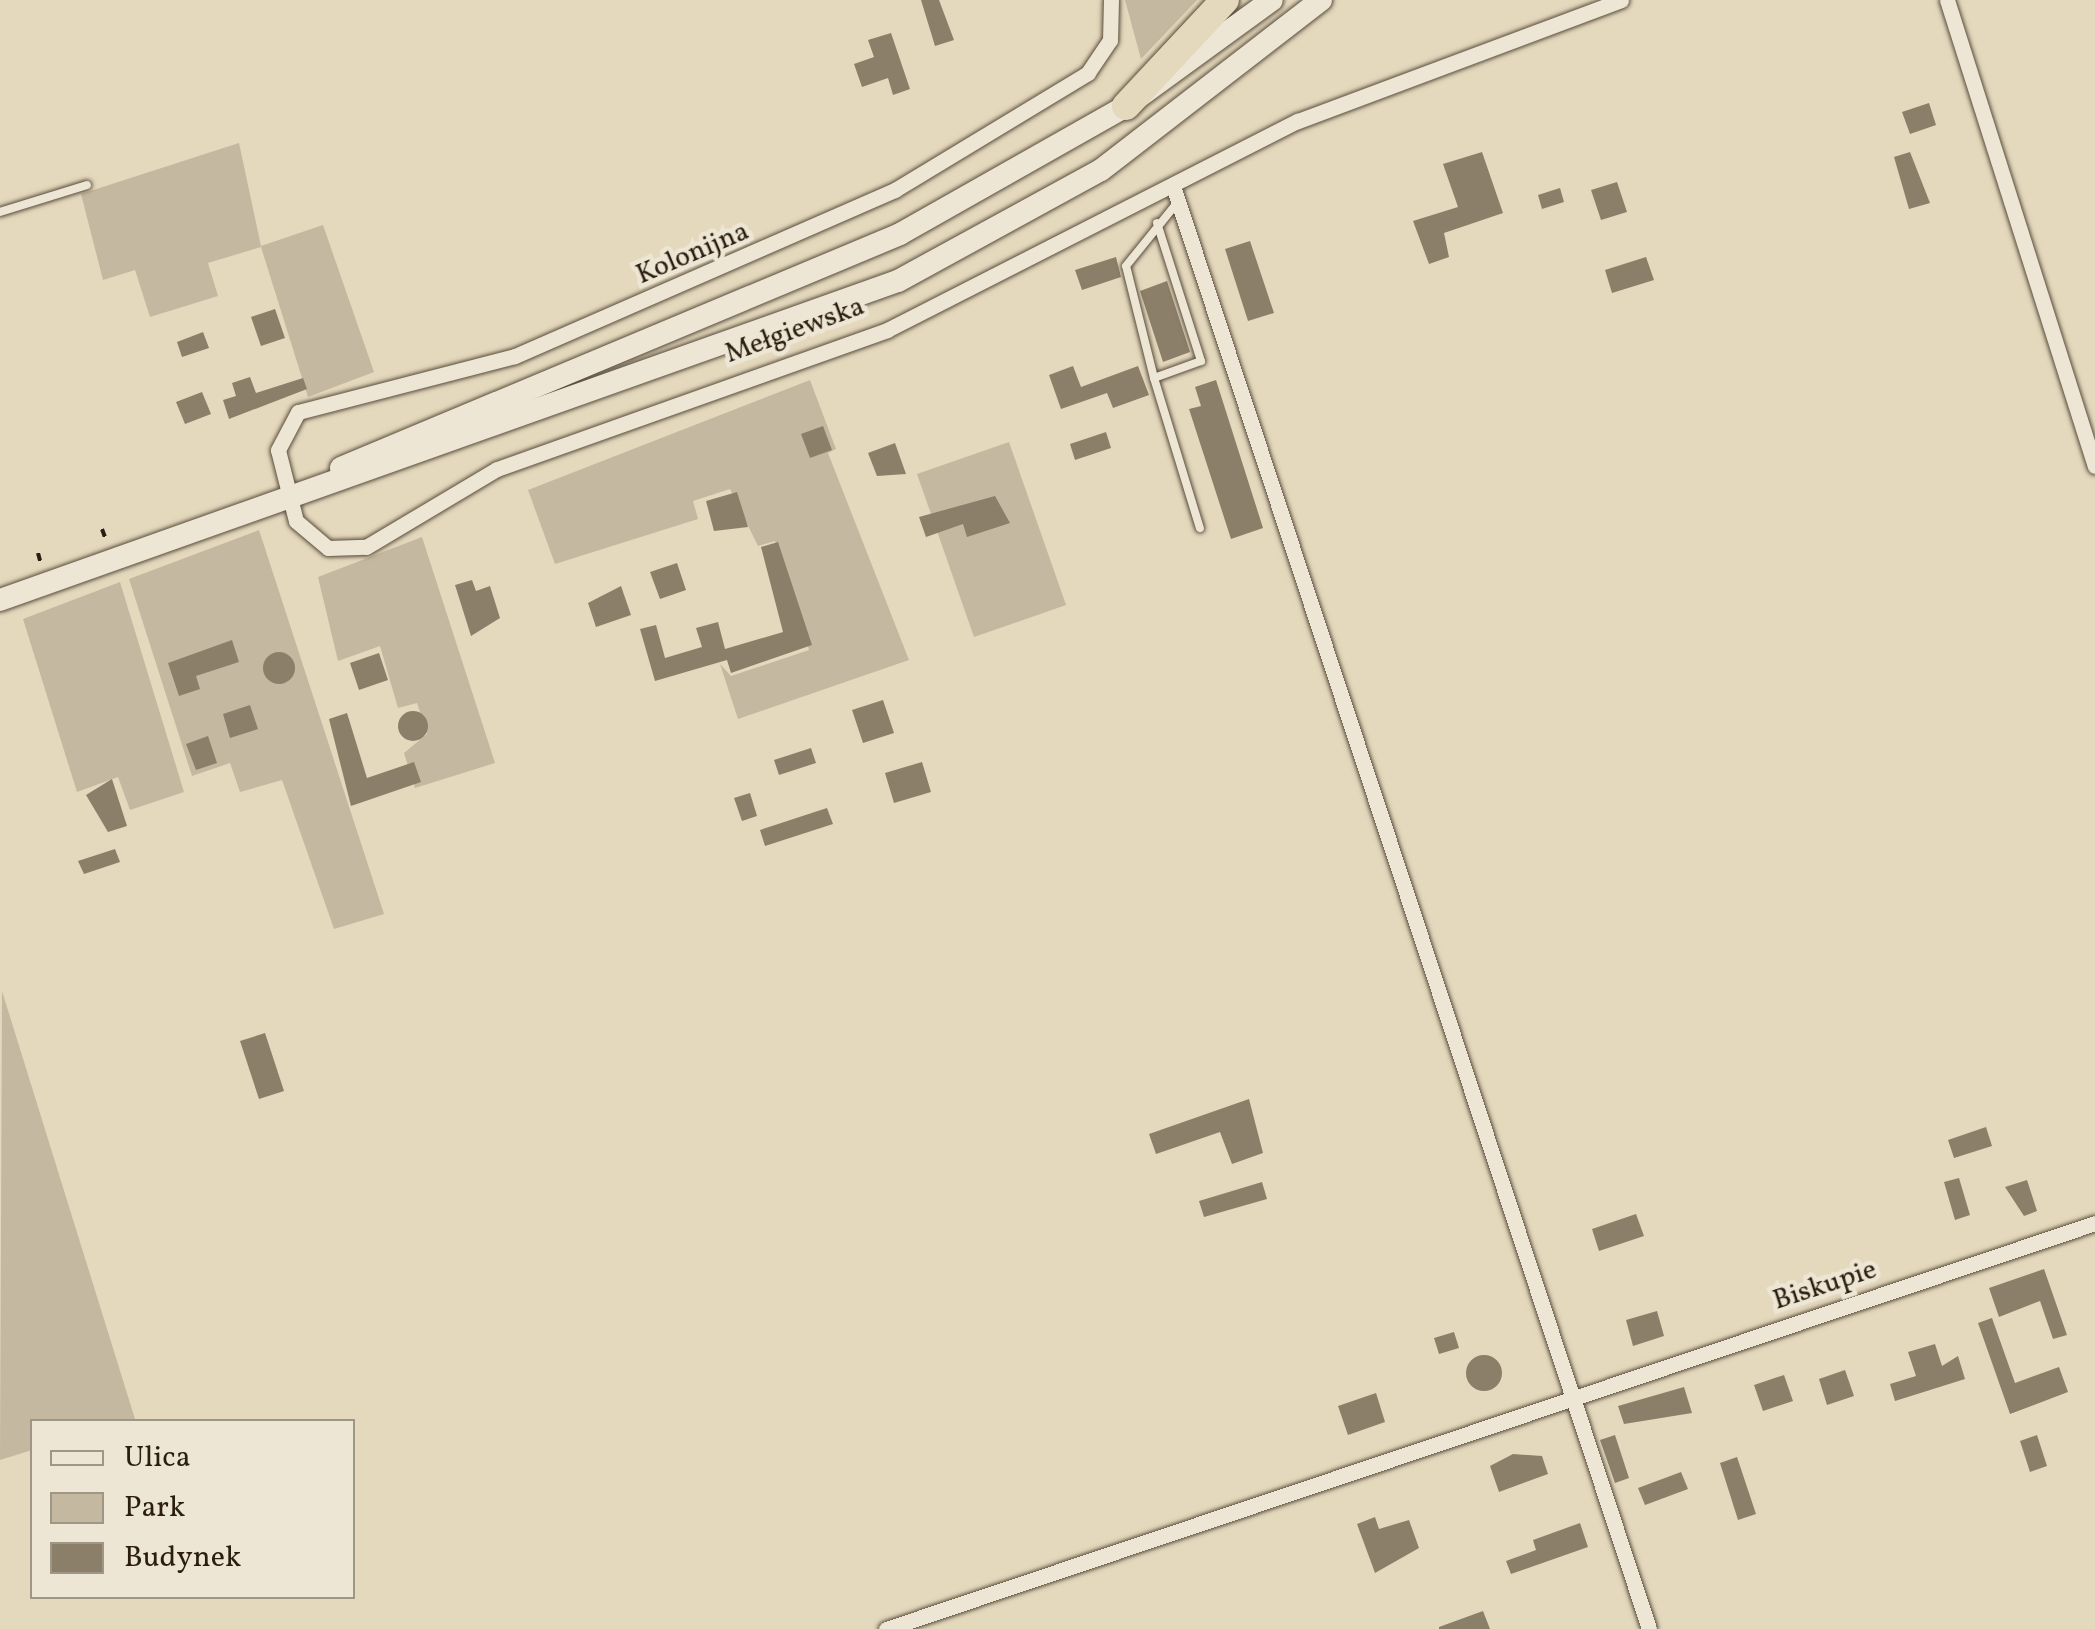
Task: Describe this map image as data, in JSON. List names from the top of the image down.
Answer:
{
  "streets": {
    "street": ["Kolonijna", "Mełgiewska", "Biskupie"]
  },
  "crossings": [
    ["Kolonijna", "Mełgiewska"]
  ],
  "legend": ["Ulica", "Park", "Budynek"]
}
